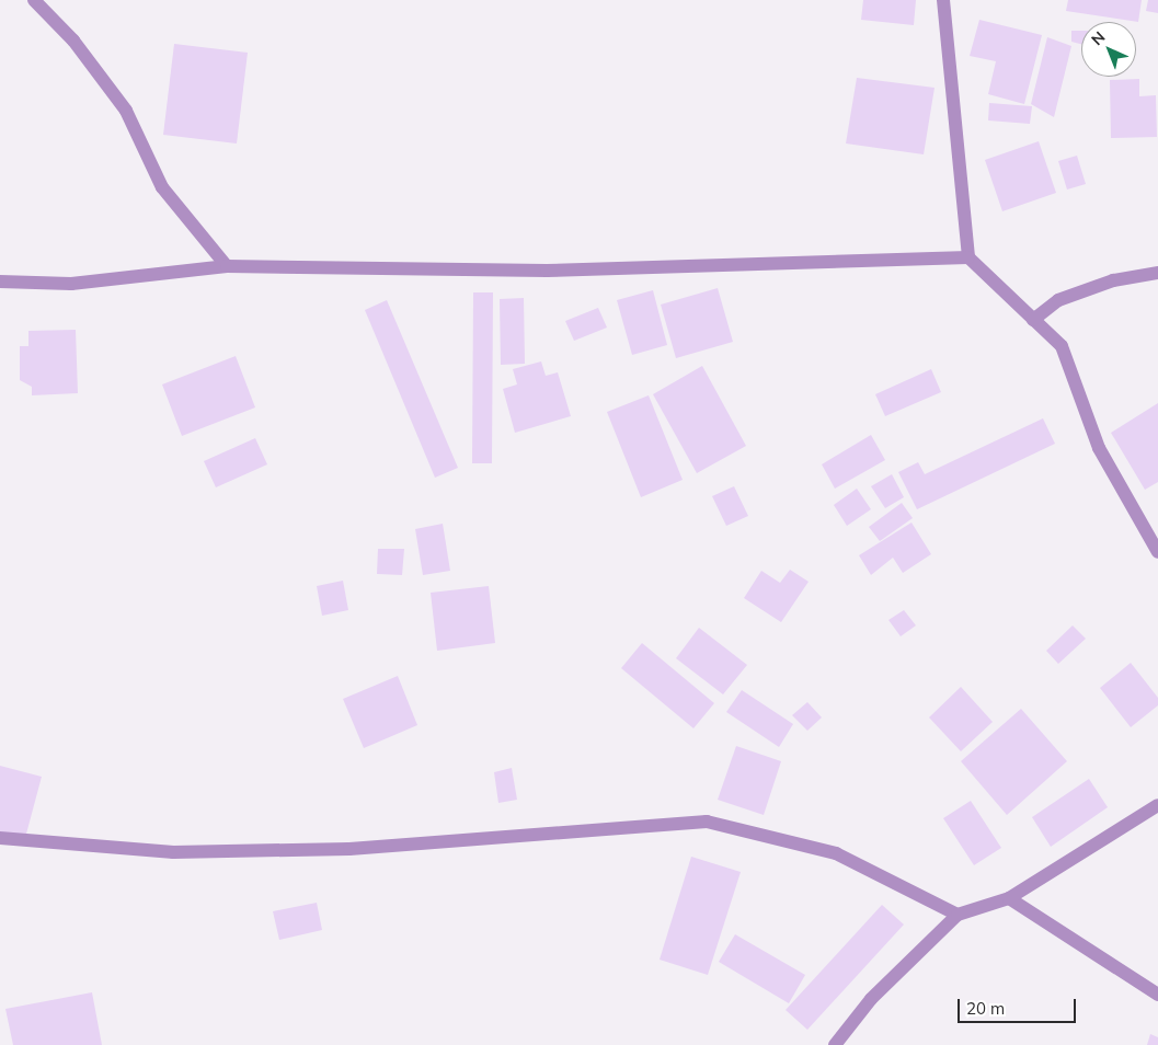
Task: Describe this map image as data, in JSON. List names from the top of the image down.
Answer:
{
  "scale_bar": "20 m",
  "north": "top left"
}
